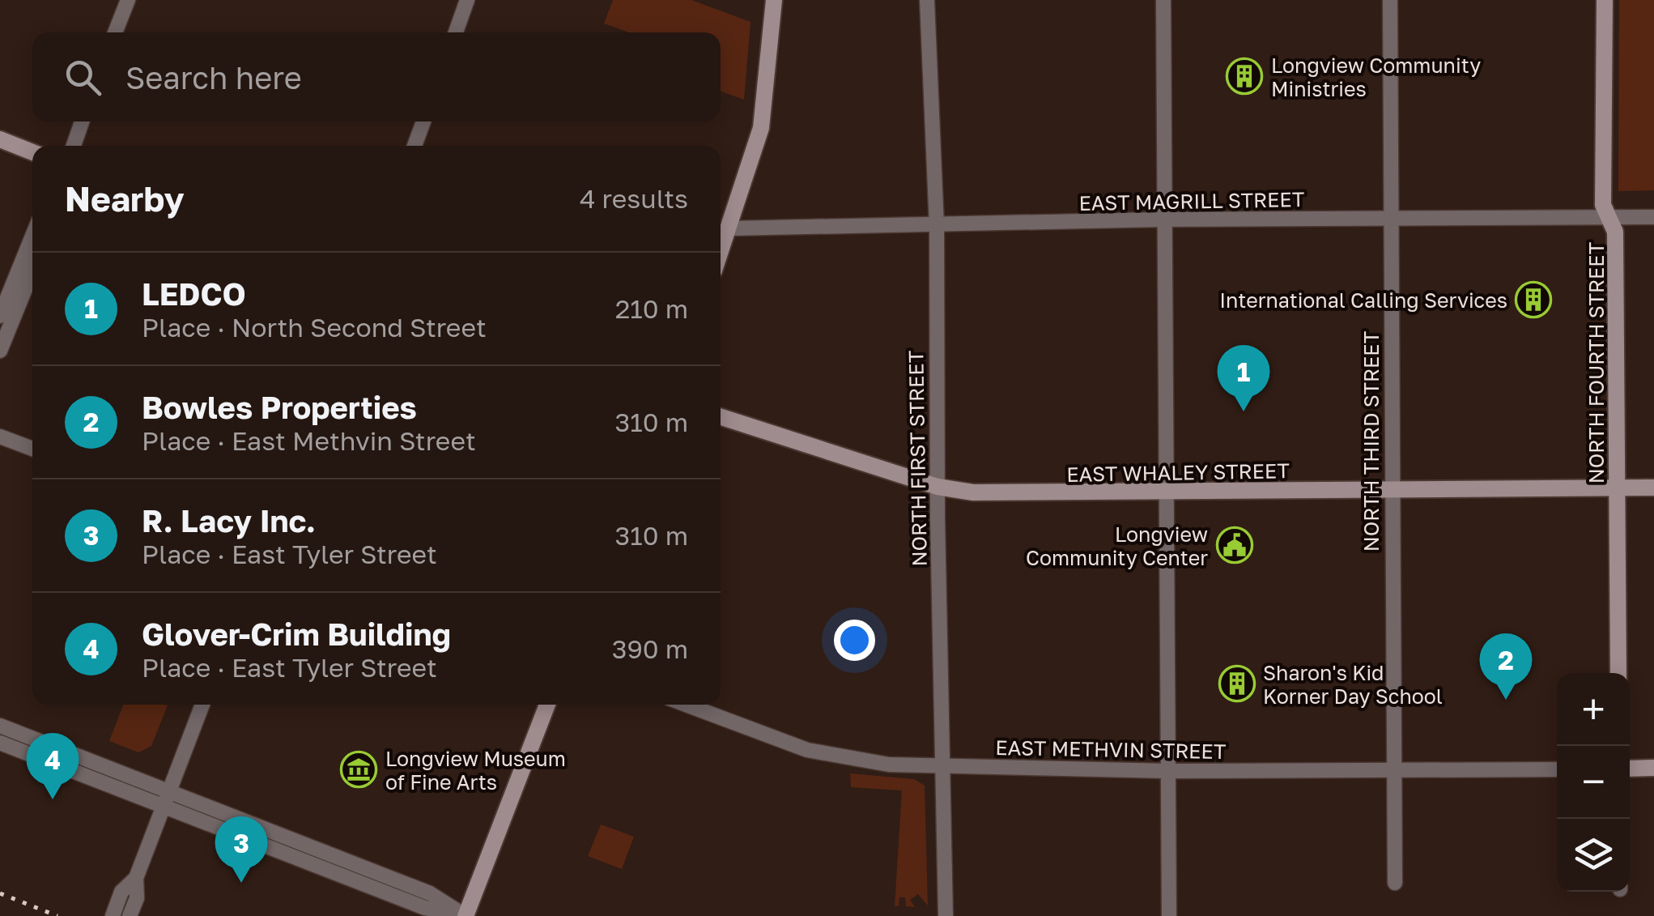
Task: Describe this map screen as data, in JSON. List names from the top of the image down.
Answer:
{
  "streets": {
    "street": [
      "EAST MAGRILL STREET",
      "NORTH FOURTH STREET",
      "NORTH THIRD STREET",
      "NORTH FIRST STREET",
      "EAST WHALEY STREET",
      "EAST METHVIN STREET"
    ]
  },
  "crossings": [
    ["EAST MAGRILL STREET", "NORTH FOURTH STREET"],
    ["EAST MAGRILL STREET", "NORTH THIRD STREET"],
    ["EAST MAGRILL STREET", "NORTH FIRST STREET"],
    ["NORTH FOURTH STREET", "EAST WHALEY STREET"],
    ["NORTH THIRD STREET", "EAST WHALEY STREET"],
    ["NORTH THIRD STREET", "EAST METHVIN STREET"],
    ["NORTH FIRST STREET", "EAST WHALEY STREET"],
    ["NORTH FIRST STREET", "EAST METHVIN STREET"]
  ],
  "places": {
    "building": ["Longview Community Ministries", "International Calling Services", "Sharon's Kid Korner Day School"],
    "public building": ["Longview Community Center"],
    "museum": ["Longview Museum of Fine Arts"]
  },
  "page": {
    "search": "Search here",
    "heading": ["Nearby", "4 results"],
    "list": [
      {
        "mark": "1",
        "name": "LEDCO",
        "note": "Place · North Second Street",
        "value": "210 m"
      },
      {
        "mark": "2",
        "name": "Bowles Properties",
        "note": "Place · East Methvin Street",
        "value": "310 m"
      },
      {
        "mark": "3",
        "name": "R. Lacy Inc.",
        "note": "Place · East Tyler Street",
        "value": "310 m"
      },
      {
        "mark": "4",
        "name": "Glover-Crim Building",
        "note": "Place · East Tyler Street",
        "value": "390 m"
      }
    ],
    "pins": [
      "1",
      "2",
      "4",
      "3"
    ],
    "map_buttons": ["+", "−"]
  }
}
